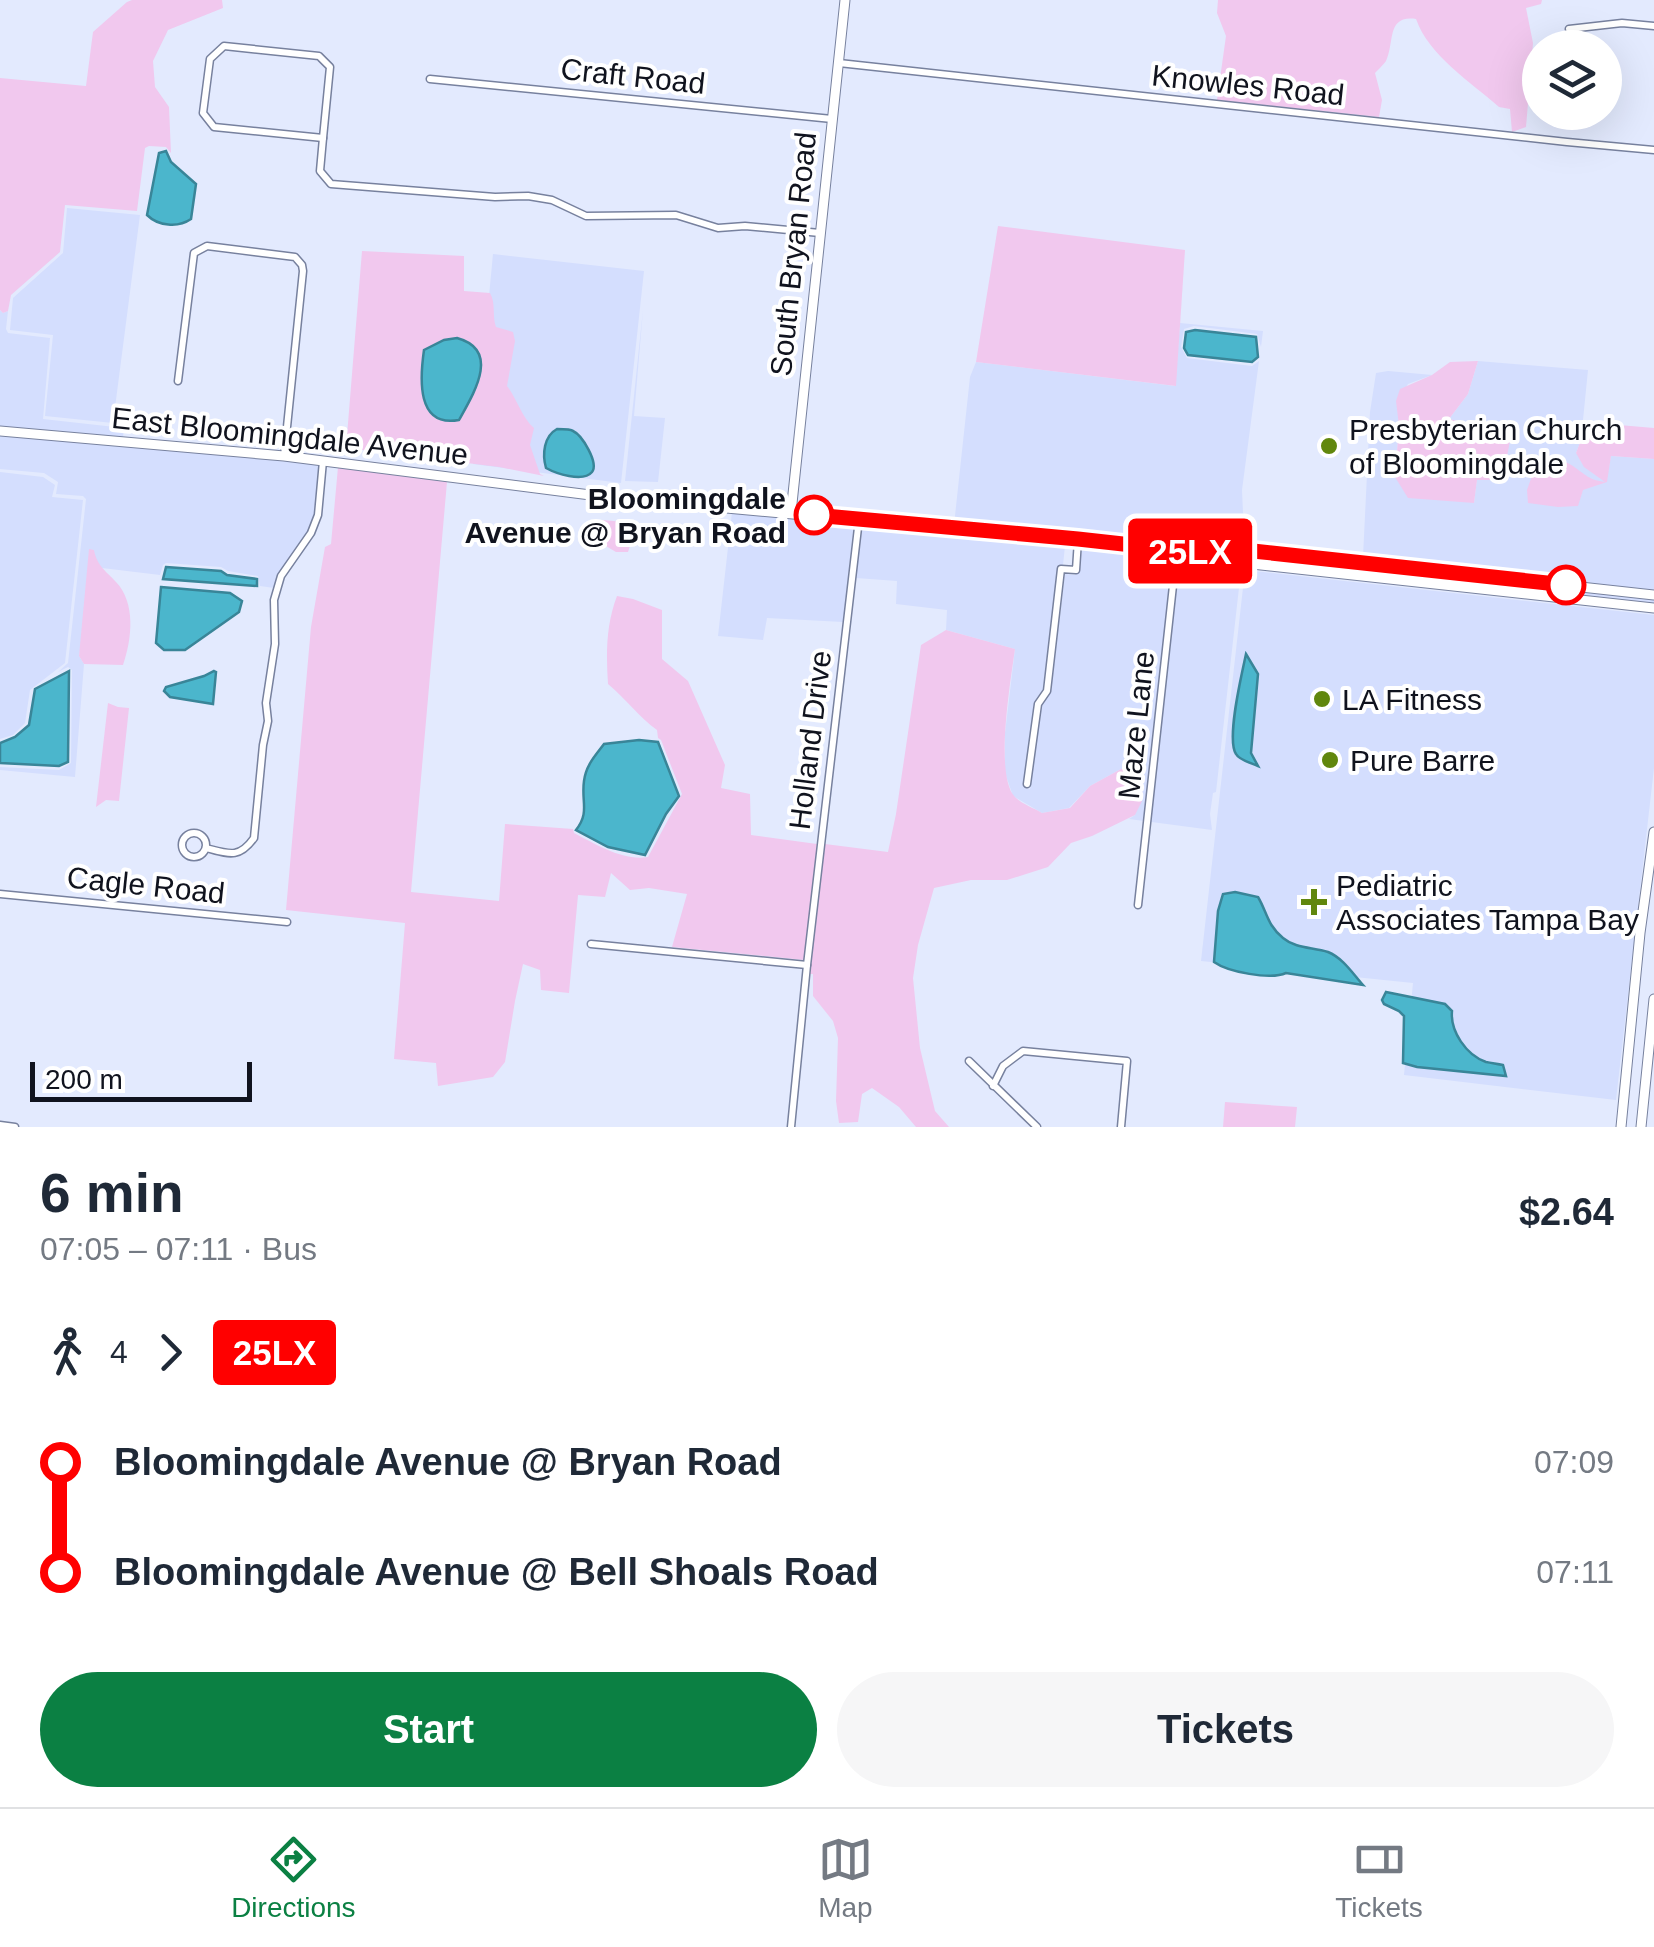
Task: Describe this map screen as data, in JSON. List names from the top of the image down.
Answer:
{
  "streets": {
    "main road": ["South Bryan Road", "East Bloomingdale Avenue"],
    "street": [
      "Craft Road",
      "Knowles Road",
      "Maze Lane",
      "Holland Drive",
      "Cagle Road"
    ]
  },
  "crossings": [
    ["Craft Road", "South Bryan Road"],
    ["Knowles Road", "South Bryan Road"],
    ["South Bryan Road", "East Bloomingdale Avenue"],
    ["East Bloomingdale Avenue", "Maze Lane"],
    ["East Bloomingdale Avenue", "Holland Drive"]
  ],
  "places": {
    "other": [
      "Presbyterian Church of Bloomingdale",
      "Bloomingdale Avenue @ Bryan Road",
      "LA Fitness",
      "Pure Barre"
    ],
    "health": ["Pediatric Associates Tampa Bay"]
  },
  "lines": ["bus line 25LX"],
  "scale_bar": "200 m",
  "page": {
    "on_map": "25LX",
    "scale": "200 m",
    "heading": ["6 min", "07:05 – 07:11 · Bus", "$2.64"],
    "legs": ["4", "25LX"],
    "list": [
      {
        "name": "Bloomingdale Avenue @ Bryan Road",
        "value": "07:09"
      },
      {
        "name": "Bloomingdale Avenue @ Bell Shoals Road",
        "value": "07:11"
      }
    ],
    "buttons": ["Start", "Tickets"],
    "tabs": ["Directions", "Map", "Tickets"]
  }
}
